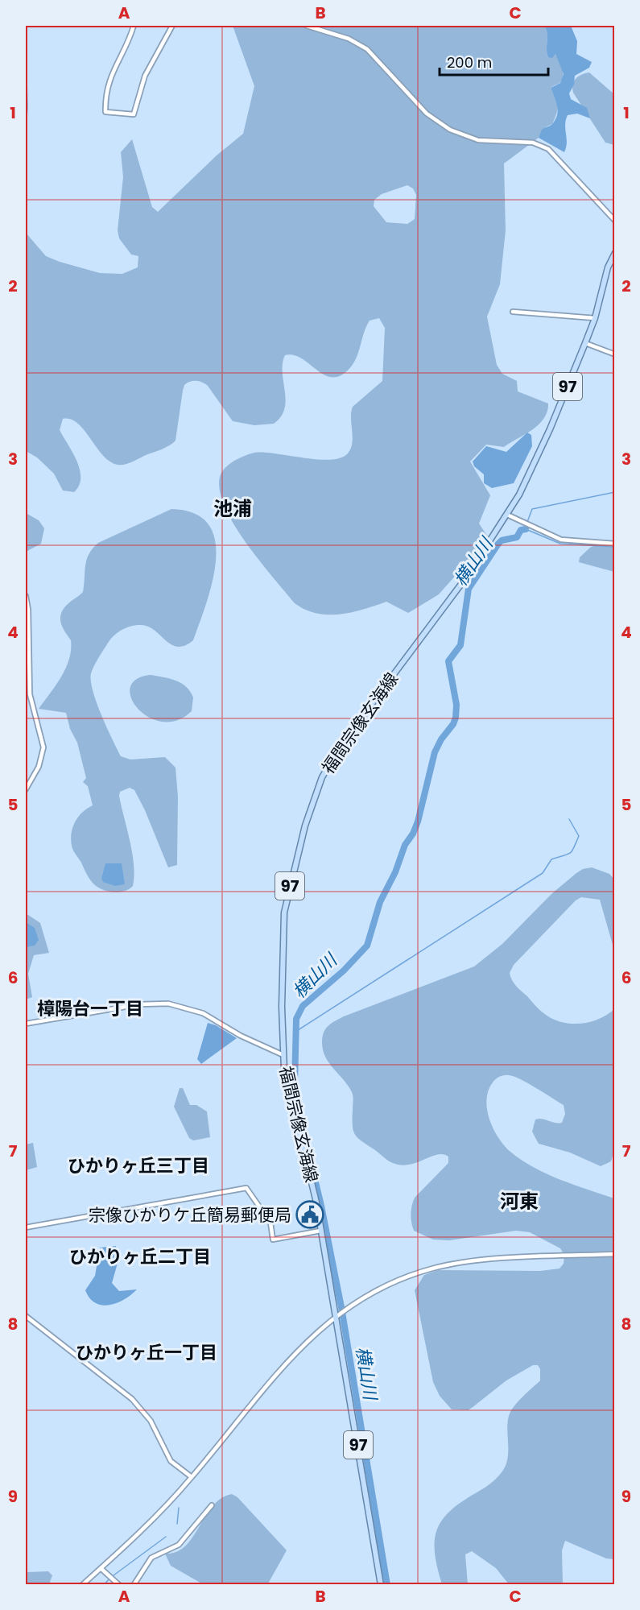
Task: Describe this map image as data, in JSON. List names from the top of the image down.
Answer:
{
  "streets": {
    "main road": ["97", "福間宗像玄海線"]
  },
  "districts": [
    "池浦",
    "樟陽台一丁目",
    "ひかりヶ丘三丁目",
    "河東",
    "ひかりヶ丘二丁目",
    "ひかりヶ丘一丁目"
  ],
  "water": ["横山川"],
  "places": {
    "public building": ["宗像ひかりケ丘簡易郵便局"]
  },
  "scale_bar": "200 m",
  "grid": {
    "columns": ["A", "B", "C"],
    "rows": [
      "1",
      "2",
      "3",
      "4",
      "5",
      "6",
      "7",
      "8",
      "9"
    ]
  }
}
